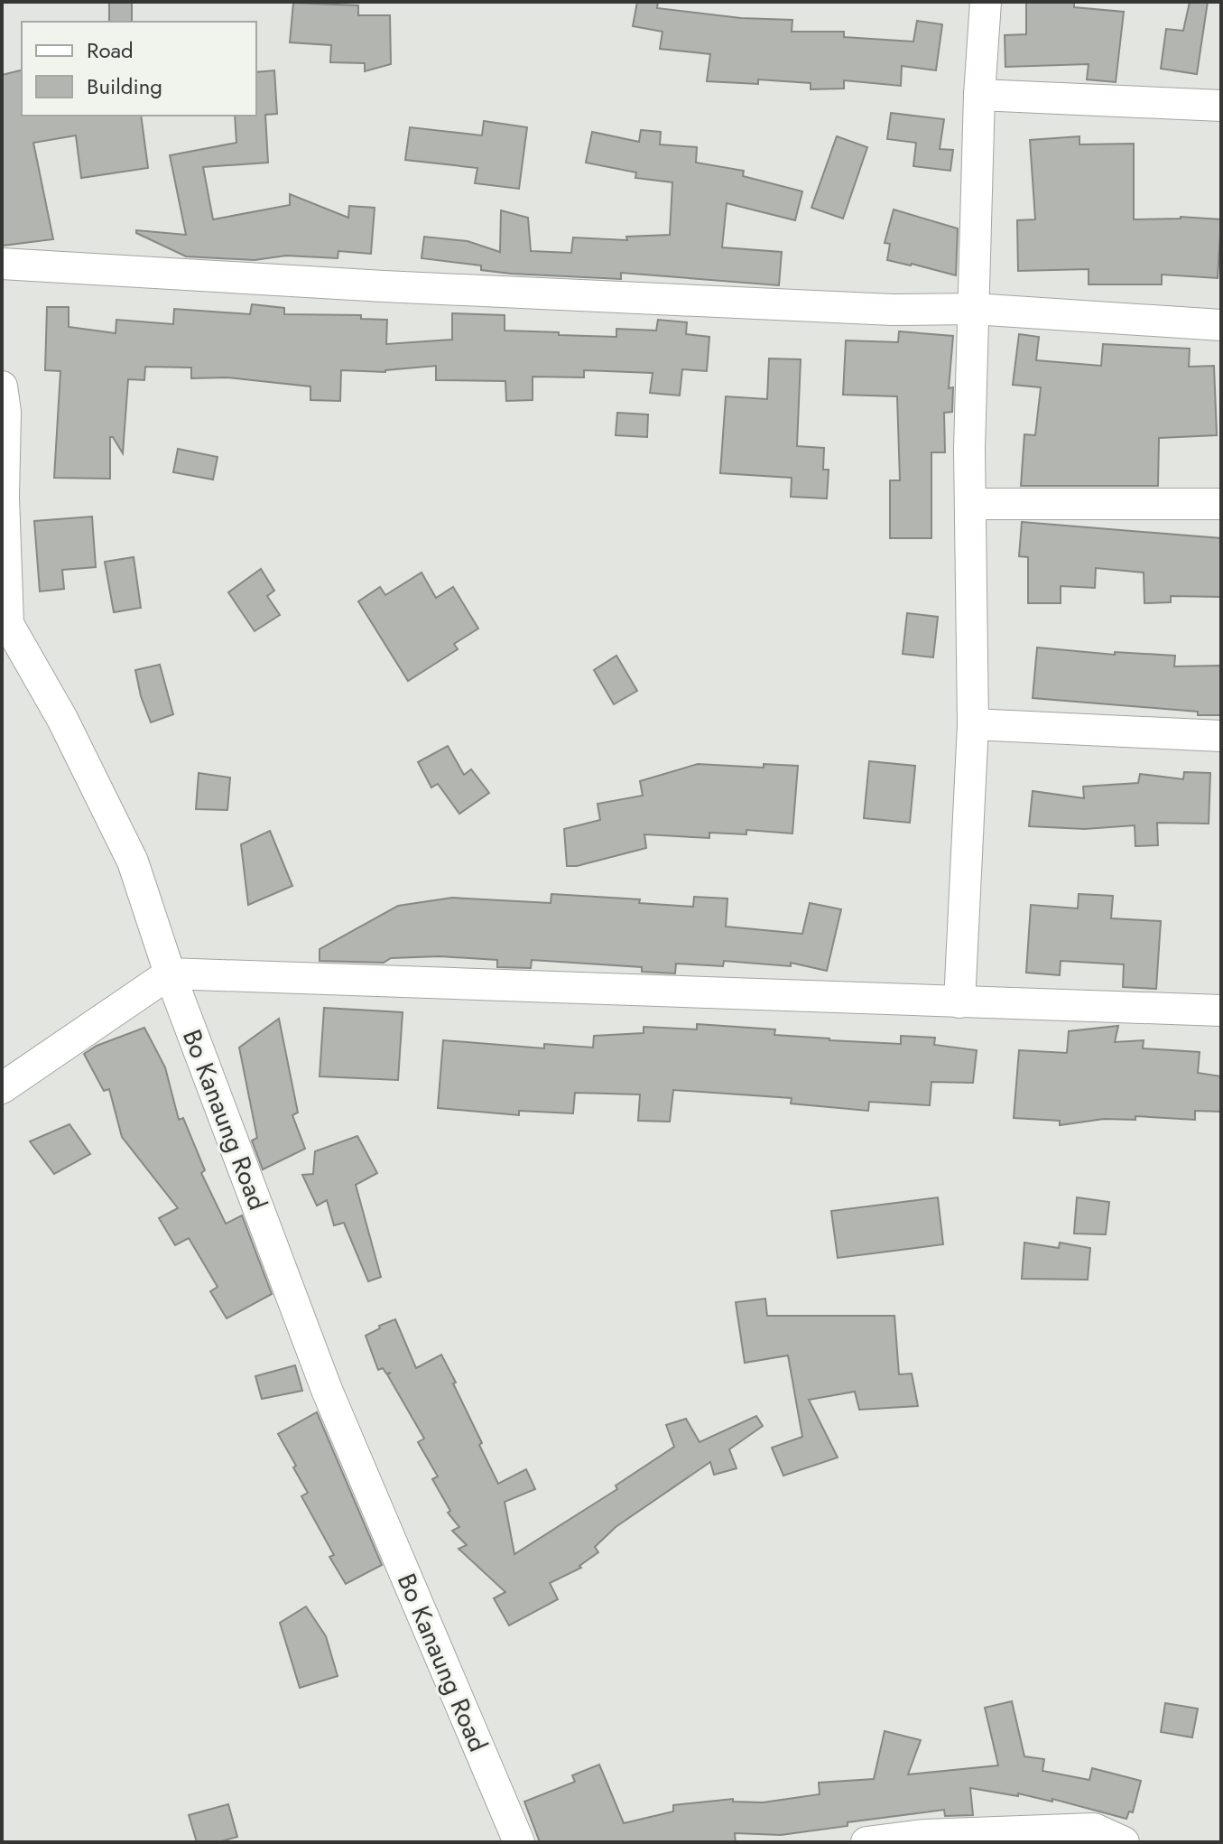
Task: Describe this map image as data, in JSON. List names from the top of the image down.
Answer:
{
  "streets": {
    "street": ["Bo Kanaung Road"]
  },
  "legend": ["Road", "Building"]
}
